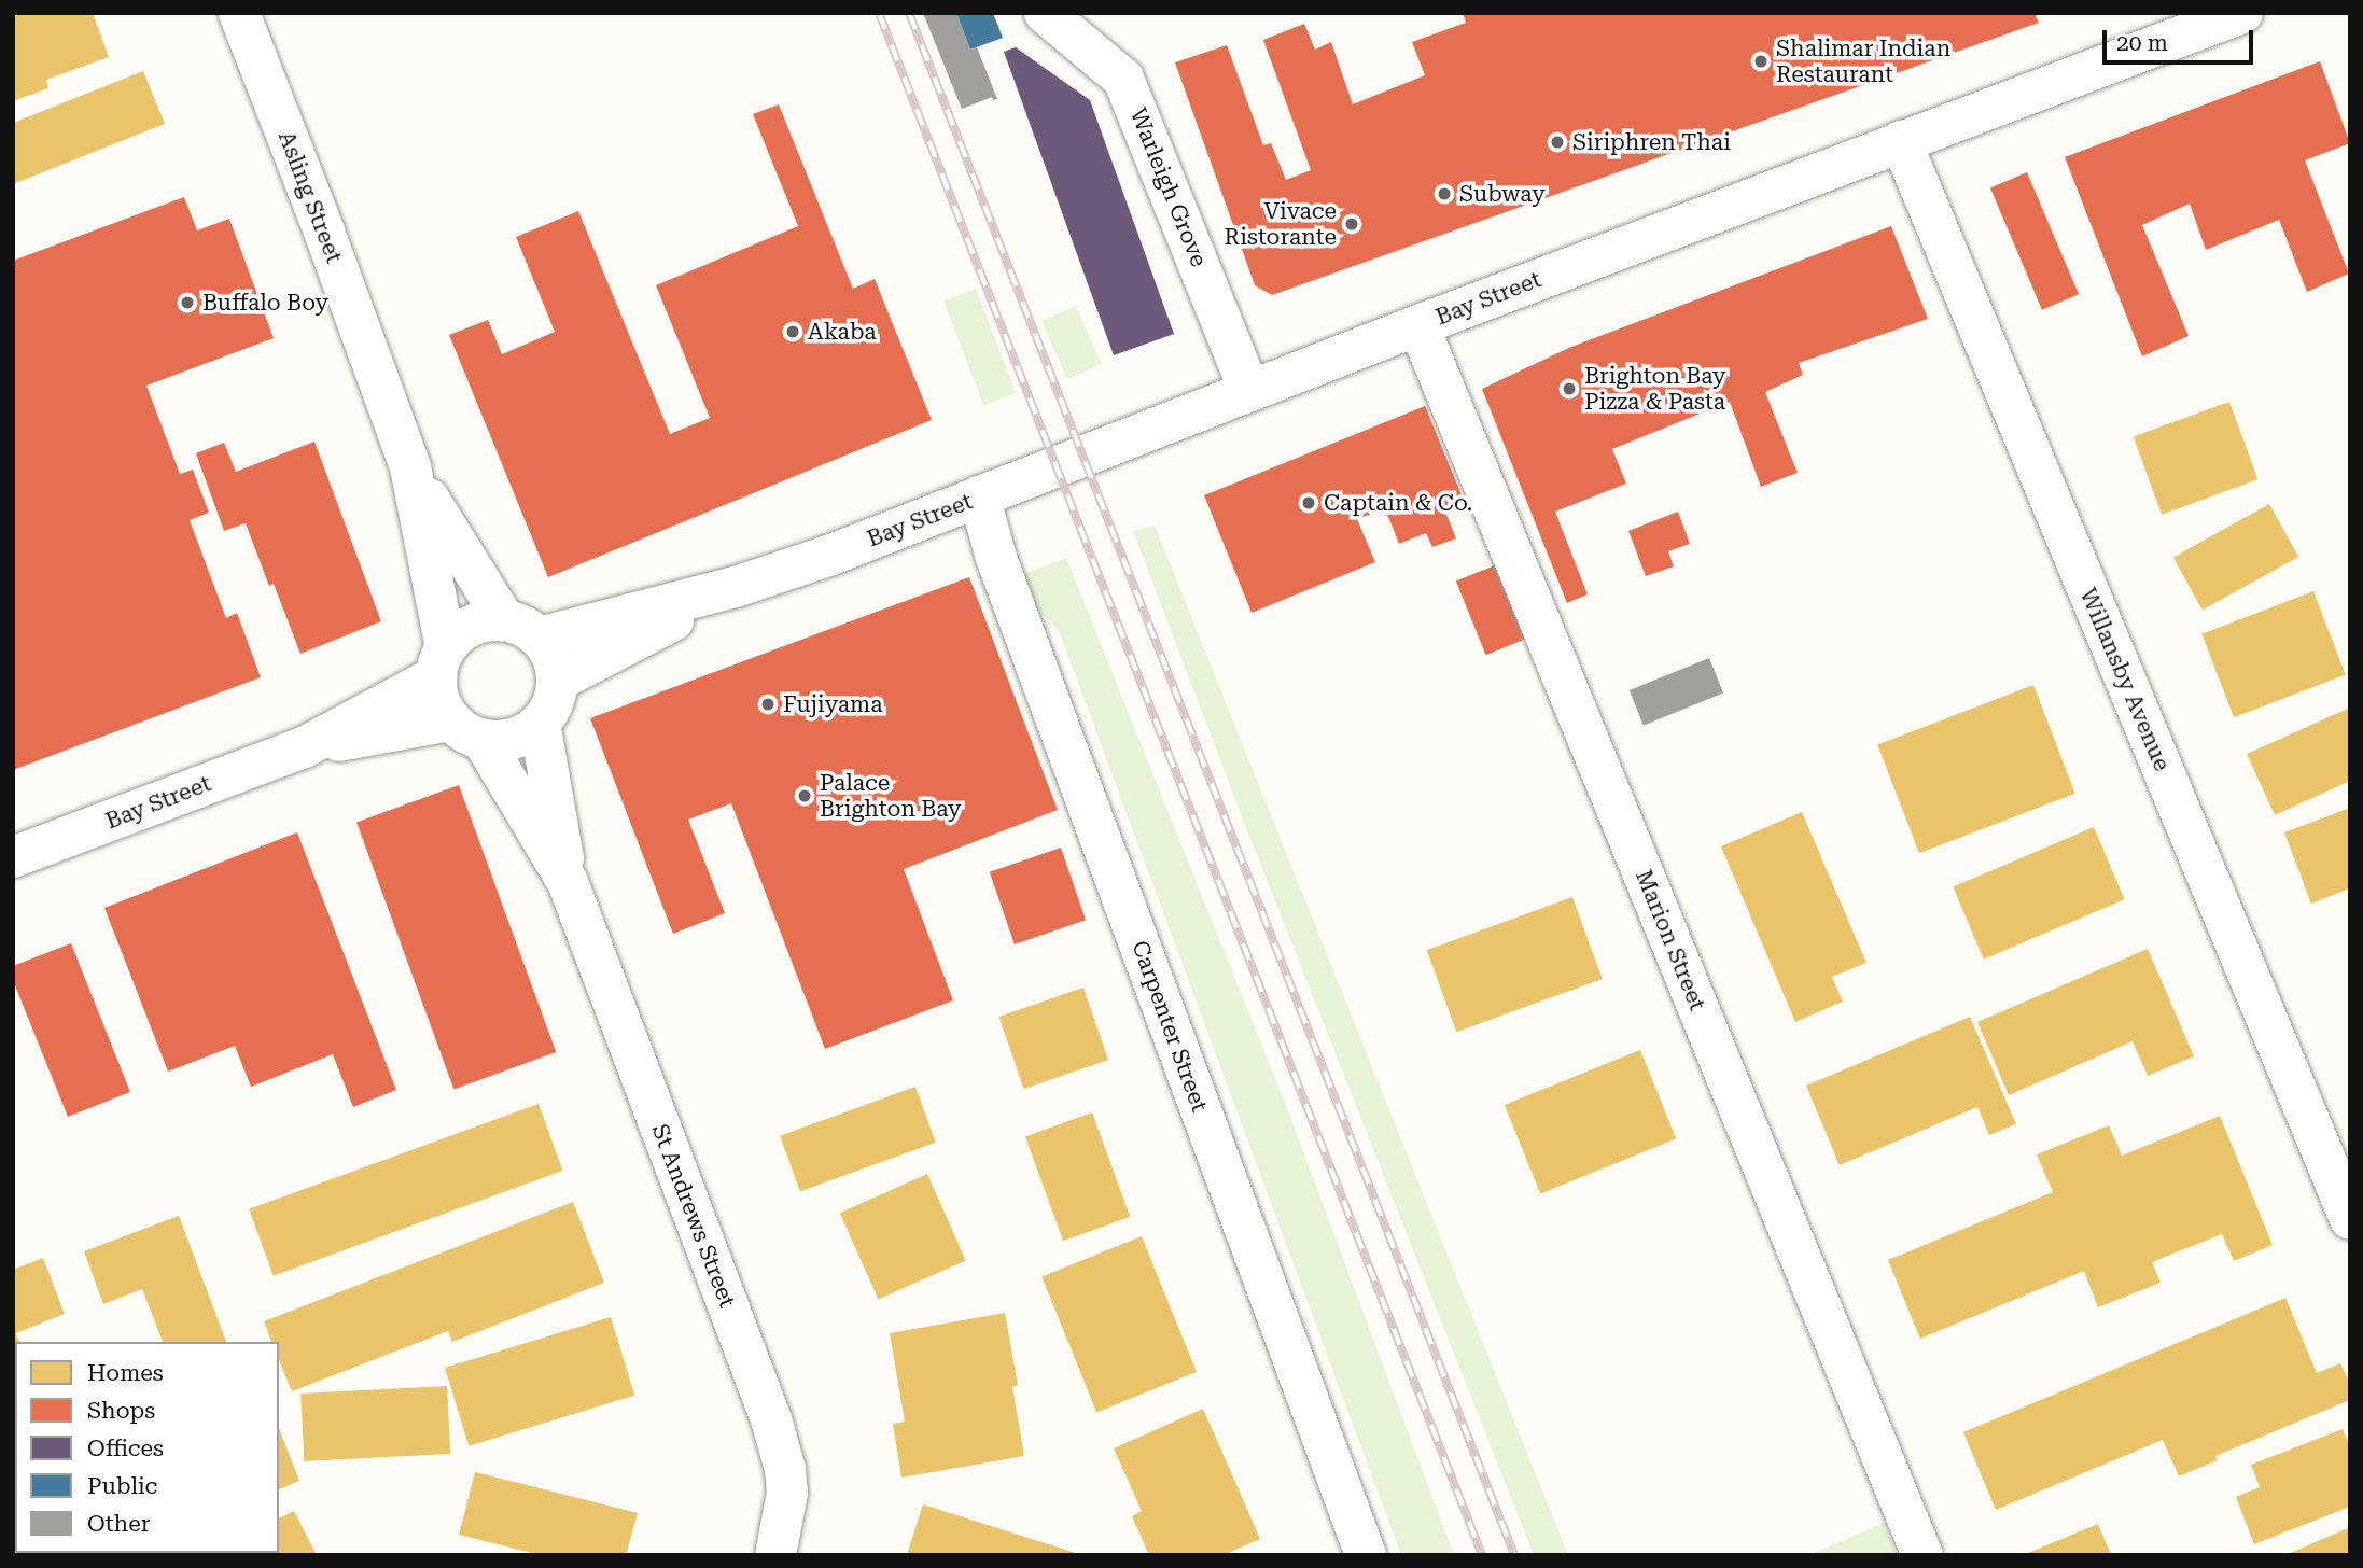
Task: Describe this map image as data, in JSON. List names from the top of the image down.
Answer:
{
  "streets": {
    "street": [
      "Warleigh Grove",
      "Asling Street",
      "Bay Street",
      "Willansby Avenue",
      "Marion Street",
      "Carpenter Street",
      "St Andrews Street"
    ]
  },
  "crossings": [
    ["Warleigh Grove", "Bay Street"],
    ["Asling Street", "Bay Street"],
    ["Asling Street", "St Andrews Street"],
    ["Bay Street", "Willansby Avenue"],
    ["Bay Street", "Marion Street"],
    ["Bay Street", "Carpenter Street"],
    ["Bay Street", "St Andrews Street"]
  ],
  "places": [
    "Shalimar Indian Restaurant",
    "Siriphren Thai",
    "Subway",
    "Vivace Ristorante",
    "Buffalo Boy",
    "Akaba",
    "Brighton Bay Pizza & Pasta",
    "Captain & Co.",
    "Fujiyama",
    "Palace Brighton Bay"
  ],
  "legend": [
    "Homes",
    "Shops",
    "Offices",
    "Public",
    "Other"
  ],
  "scale_bar": "20 m"
}
